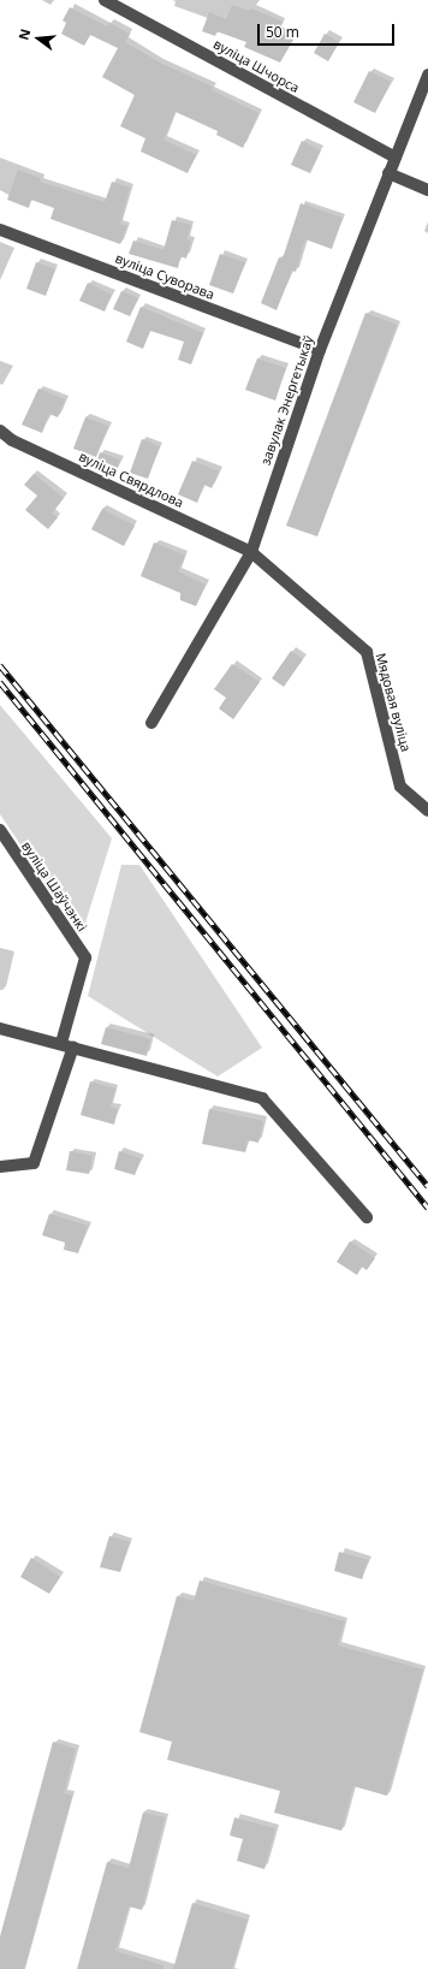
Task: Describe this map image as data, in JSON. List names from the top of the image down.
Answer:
{
  "streets": {
    "street": [
      "вуліца Шчорса",
      "вуліца Суворава",
      "завулак Энергетыкаў",
      "вуліца Свярдлова",
      "Мядовая вуліца",
      "вуліца Шаўчэнкі"
    ]
  },
  "crossings": [
    ["вуліца Шчорса", "завулак Энергетыкаў"],
    ["вуліца Суворава", "завулак Энергетыкаў"],
    ["завулак Энергетыкаў", "вуліца Свярдлова"],
    ["завулак Энергетыкаў", "Мядовая вуліца"],
    ["вуліца Свярдлова", "Мядовая вуліца"]
  ],
  "scale_bar": "50 m",
  "north": "left"
}
